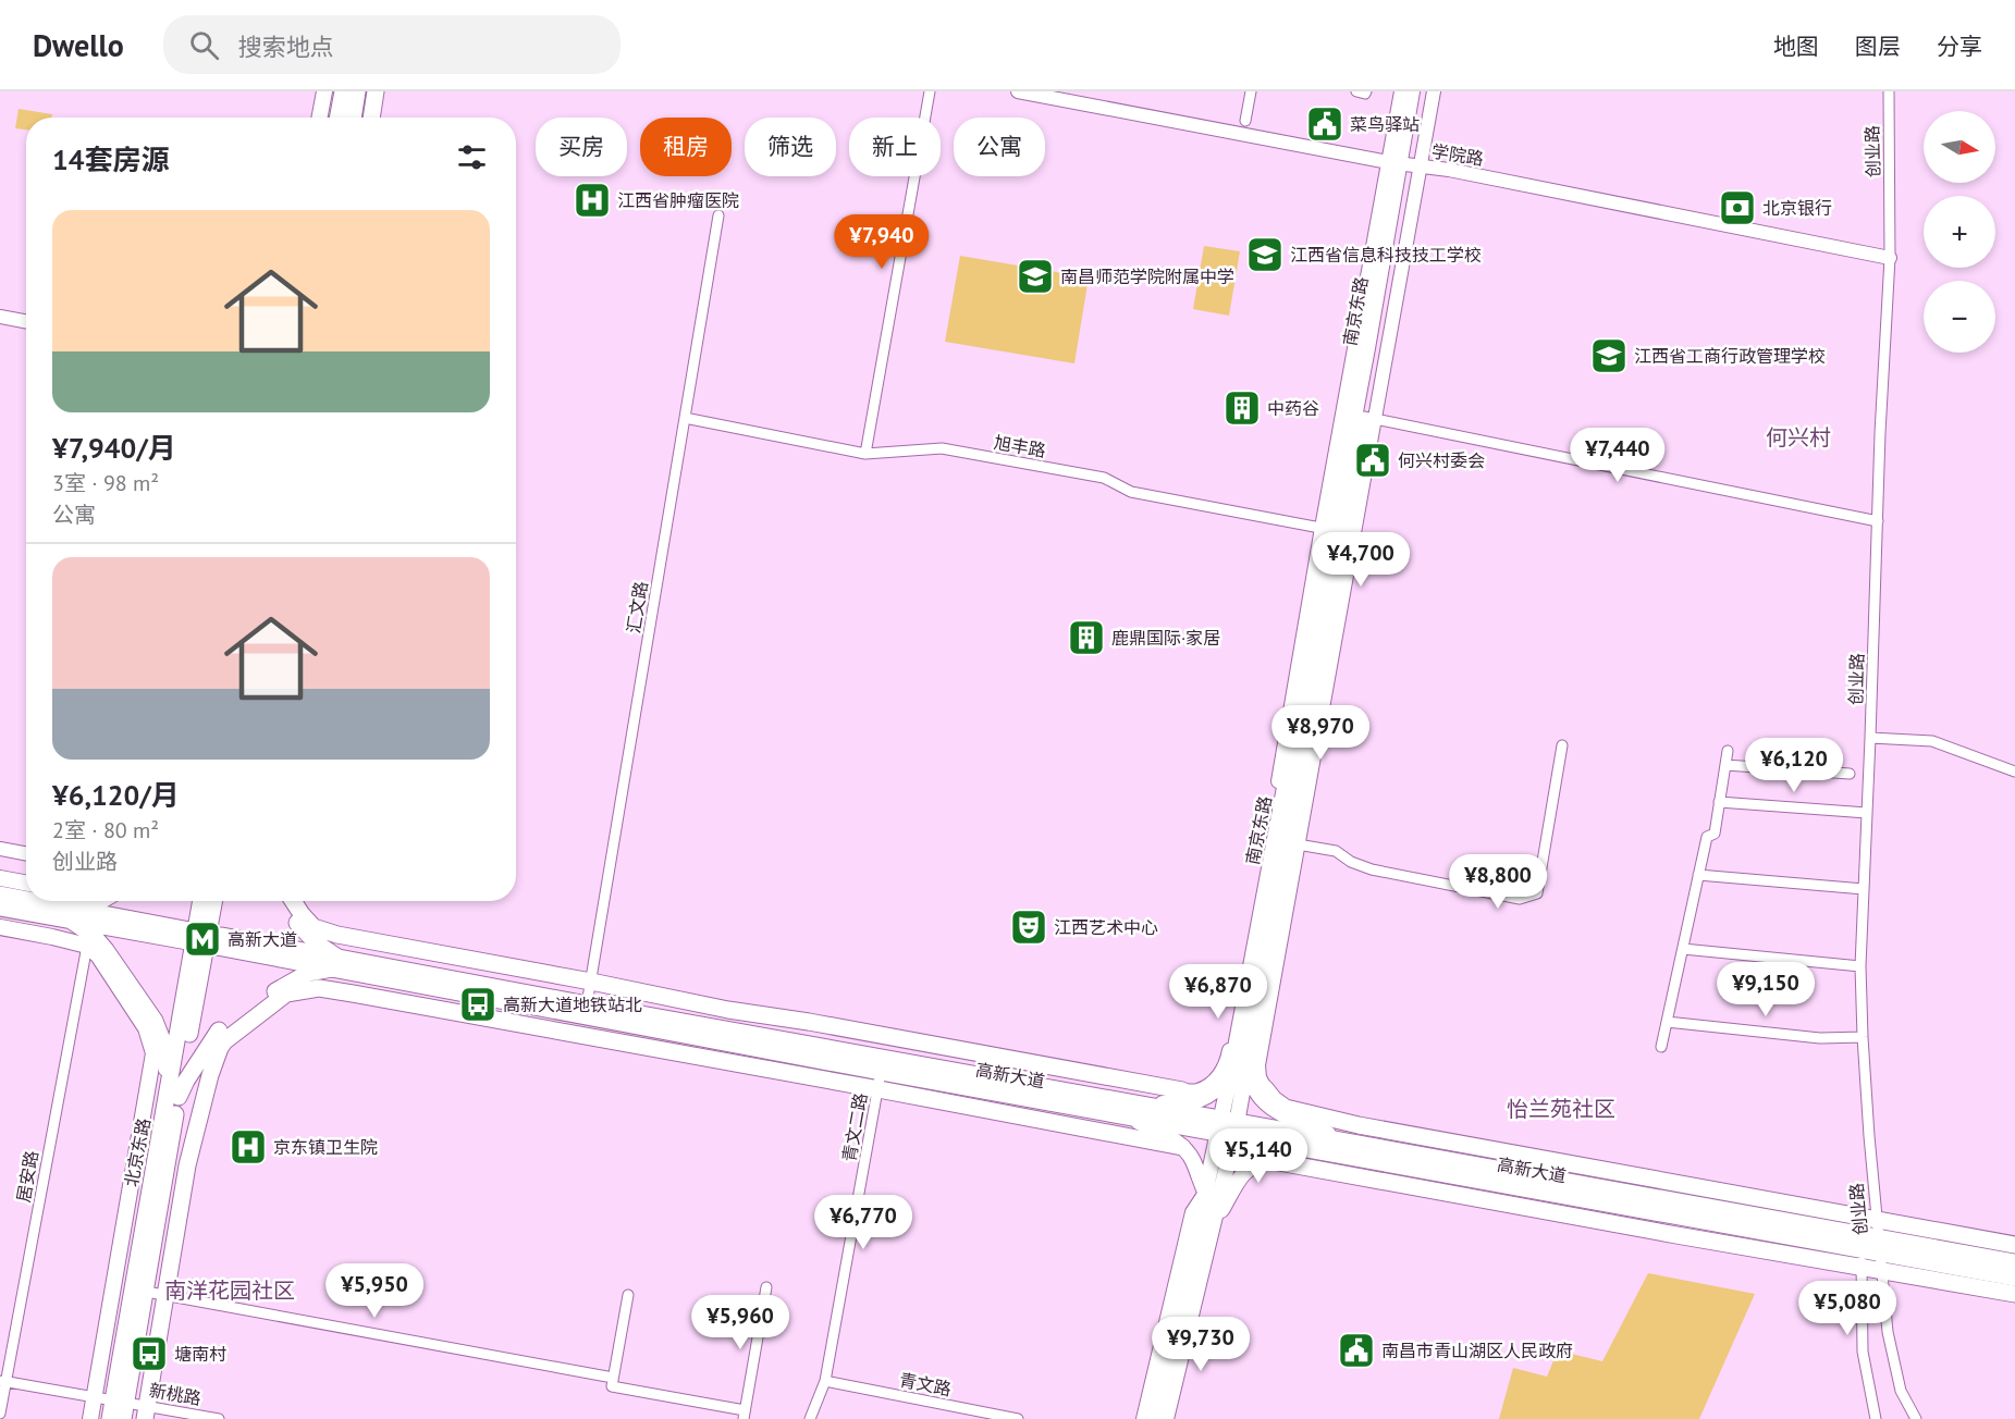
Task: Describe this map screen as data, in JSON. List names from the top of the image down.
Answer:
{
  "streets": {
    "main road": ["南京东路", "高新大道", "北京东路"],
    "street": [
      "创业路",
      "学院路",
      "旭丰路",
      "汇文路",
      "青文二路",
      "居安路",
      "青文路",
      "新桃路"
    ]
  },
  "crossings": [
    ["创业路", "学院路"],
    ["创业路", "高新大道"],
    ["学院路", "南京东路"],
    ["南京东路", "旭丰路"],
    ["南京东路", "高新大道"],
    ["旭丰路", "汇文路"],
    ["汇文路", "高新大道"],
    ["高新大道", "青文二路"],
    ["高新大道", "北京东路"],
    ["青文二路", "青文路"],
    ["北京东路", "新桃路"],
    ["居安路", "新桃路"]
  ],
  "districts": ["何兴村", "怡兰苑社区", "南洋花园社区"],
  "places": {
    "public building": ["菜鸟驿站", "何兴村委会", "南昌市青山湖区人民政府"],
    "hospital": ["江西省肿瘤医院", "京东镇卫生院"],
    "bank": ["北京银行"],
    "school or university": ["江西省信息科技技工学校", "南昌师范学院附属中学", "江西省工商行政管理学校"],
    "building": ["中药谷", "鹿鼎国际·家居"],
    "theatre": ["江西艺术中心"],
    "metro station": ["高新大道"],
    "bus stop": ["高新大道地铁站北", "塘南村"]
  },
  "north": "right",
  "page": {
    "header": "Dwello",
    "search": "搜索地点",
    "nav": ["地图", "图层", "分享"],
    "map_buttons": ["+", "−"],
    "chip": [
      "买房",
      "租房",
      "筛选",
      "新上",
      "公寓"
    ],
    "heading": "14套房源",
    "list": [
      {
        "name": "¥7,940/月",
        "note": "3室 · 98 m² · 公寓"
      },
      {
        "name": "¥6,120/月",
        "note": "2室 · 80 m² · 创业路"
      }
    ],
    "price": [
      "¥7,940",
      "¥7,440",
      "¥4,700",
      "¥8,970",
      "¥6,120",
      "¥8,800",
      "¥9,150",
      "¥6,870",
      "¥5,140",
      "¥6,770",
      "¥5,950",
      "¥5,080",
      "¥5,960",
      "¥9,730"
    ]
  }
}
